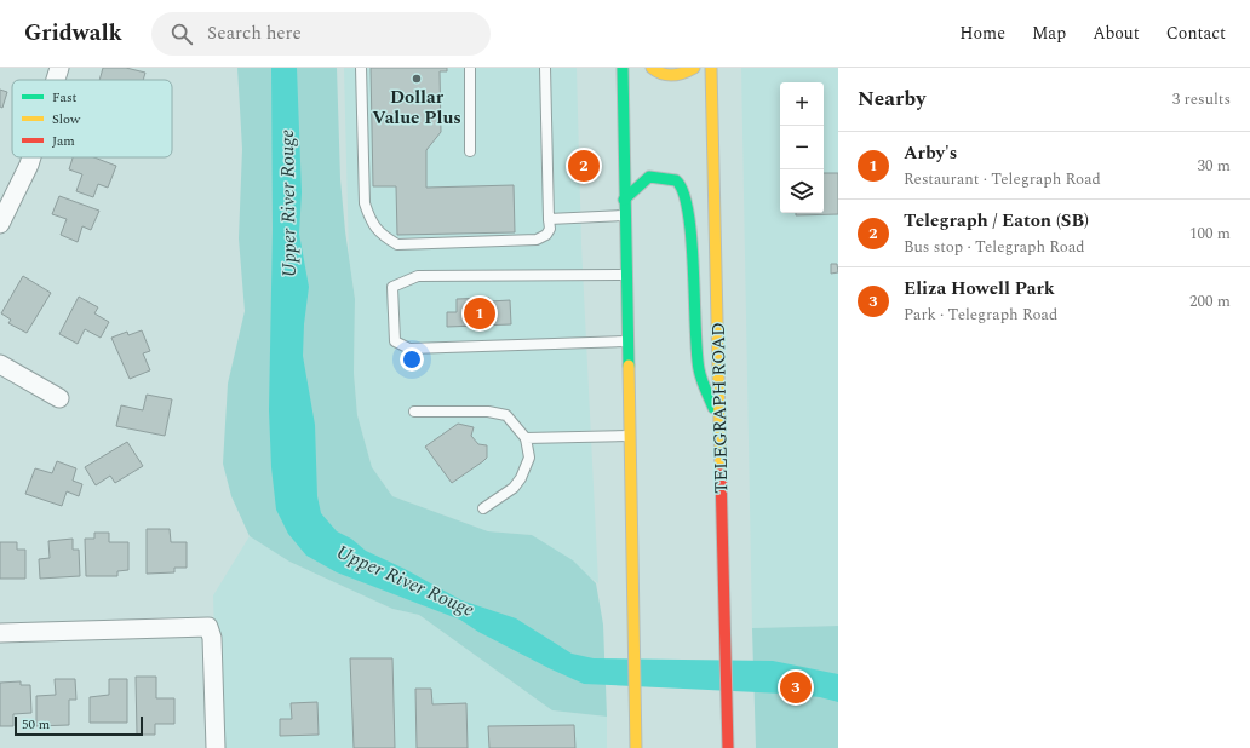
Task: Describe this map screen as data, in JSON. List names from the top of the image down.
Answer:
{
  "streets": {
    "main road": ["TELEGRAPH ROAD"]
  },
  "water": ["Upper River Rouge"],
  "places": ["Dollar Value Plus"],
  "legend": ["Fast", "Slow", "Jam"],
  "scale_bar": "50 m",
  "page": {
    "header": "Gridwalk",
    "search": "Search here",
    "nav": [
      "Home",
      "Map",
      "About",
      "Contact"
    ],
    "heading": ["Nearby", "3 results"],
    "map_buttons": ["+", "−"],
    "list": [
      {
        "mark": "1",
        "name": "Arby's",
        "note": "Restaurant · Telegraph Road",
        "value": "30 m"
      },
      {
        "mark": "2",
        "name": "Telegraph / Eaton (SB)",
        "note": "Bus stop · Telegraph Road",
        "value": "100 m"
      },
      {
        "mark": "3",
        "name": "Eliza Howell Park",
        "note": "Park · Telegraph Road",
        "value": "200 m"
      }
    ],
    "pins": ["2", "1", "3"],
    "scale": "50 m"
  }
}
